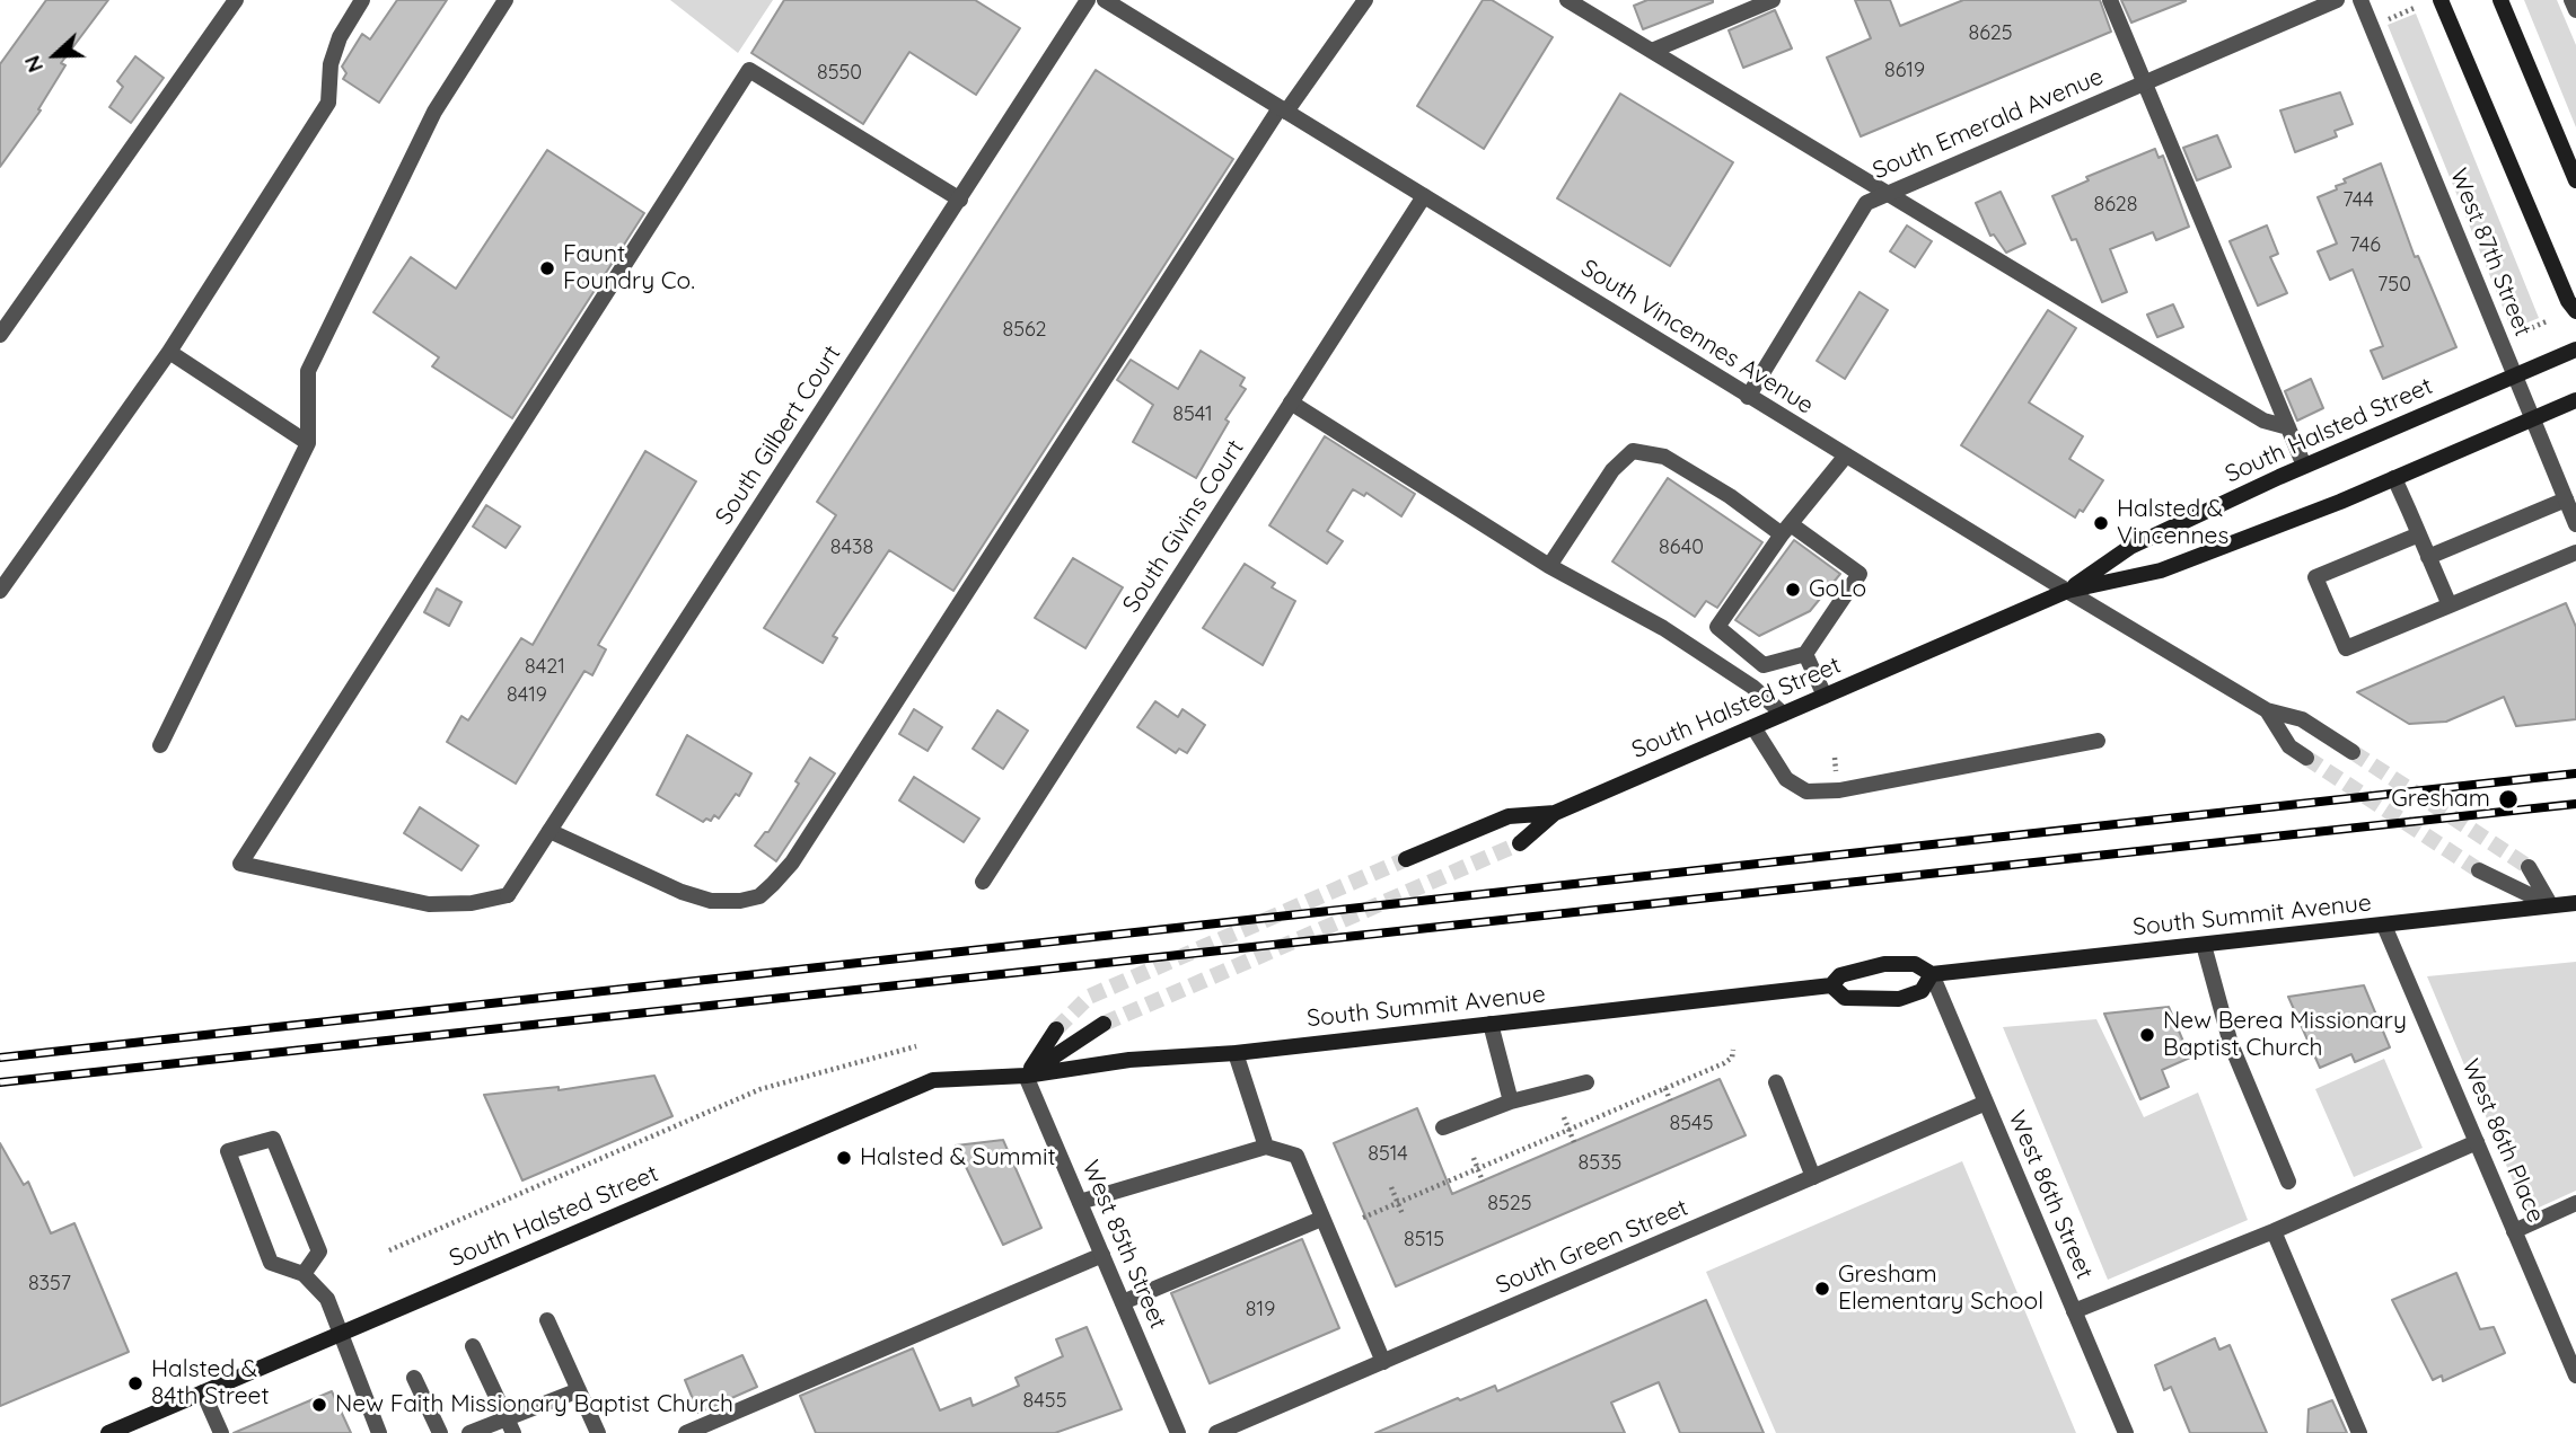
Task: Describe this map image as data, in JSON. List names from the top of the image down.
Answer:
{
  "streets": {
    "main road": ["South Halsted Street", "South Summit Avenue"],
    "street": [
      "South Emerald Avenue",
      "West 87th Street",
      "South Vincennes Avenue",
      "South Gilbert Court",
      "South Givins Court",
      "West 86th Place",
      "West 86th Street",
      "West 85th Street",
      "South Green Street"
    ]
  },
  "crossings": [
    ["South Emerald Avenue", "South Vincennes Avenue"],
    ["West 87th Street", "South Halsted Street"],
    ["South Vincennes Avenue", "South Halsted Street"],
    ["South Vincennes Avenue", "South Givins Court"],
    ["South Halsted Street", "South Summit Avenue"],
    ["South Halsted Street", "West 85th Street"],
    ["South Summit Avenue", "West 86th Place"],
    ["South Summit Avenue", "West 86th Street"],
    ["South Summit Avenue", "West 85th Street"],
    ["West 86th Street", "South Green Street"]
  ],
  "places": [
    "Faunt Foundry Co.",
    "Halsted & Vincennes",
    "GoLo",
    "Gresham",
    "New Berea Missionary Baptist Church",
    "Halsted & Summit",
    "Gresham Elementary School",
    "Halsted & 84th Street",
    "New Faith Missionary Baptist Church"
  ],
  "house_numbers": [
    "8625",
    "8619",
    "8550",
    "744",
    "8628",
    "746",
    "750",
    "8562",
    "8541",
    "8438",
    "8640",
    "8421",
    "8419",
    "8545",
    "8514",
    "8535",
    "8525",
    "8515",
    "8357",
    "819",
    "8455"
  ],
  "north": "left"
}
